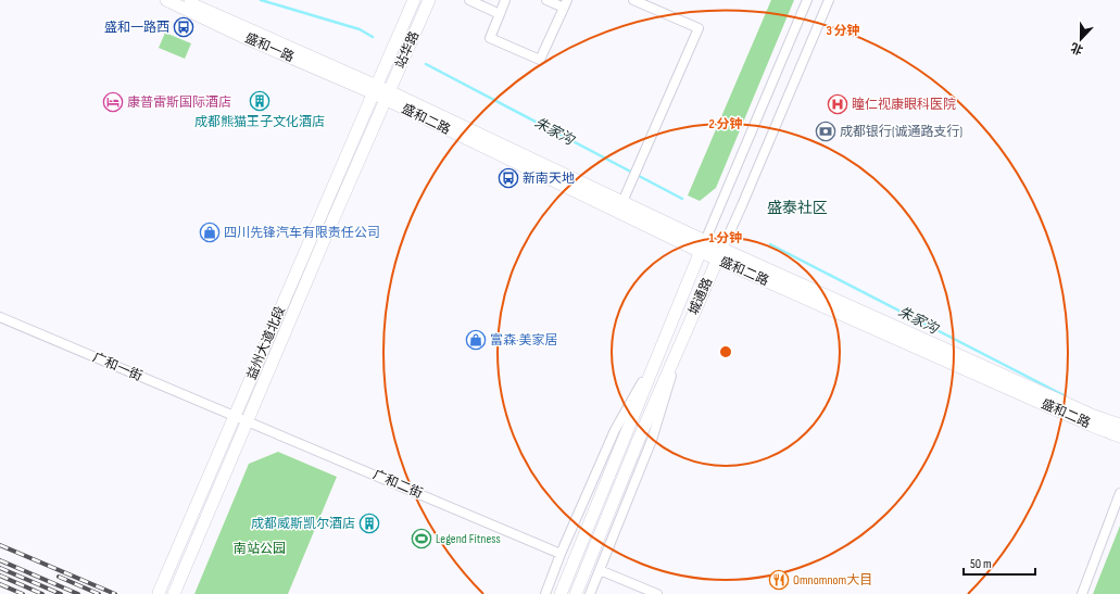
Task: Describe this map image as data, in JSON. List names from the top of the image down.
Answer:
{
  "streets": {
    "main road": [
      "盛和一路",
      "站华路",
      "盛和二路",
      "城通路",
      "益州大道北段"
    ],
    "street": ["广和一街", "广和二街"]
  },
  "crossings": [
    ["盛和一路", "站华路"],
    ["盛和一路", "益州大道北段"],
    ["站华路", "盛和二路"],
    ["站华路", "益州大道北段"],
    ["盛和二路", "城通路"],
    ["盛和二路", "益州大道北段"],
    ["益州大道北段", "广和一街"],
    ["益州大道北段", "广和二街"],
    ["广和一街", "广和二街"]
  ],
  "districts": ["盛泰社区"],
  "water": ["朱家沟"],
  "parks": ["南站公园"],
  "places": {
    "bus stop": ["盛和一路西", "新南天地"],
    "building": ["成都熊猫王子文化酒店", "成都威斯凯尔酒店"],
    "hotel": ["康普雷斯国际酒店"],
    "hospital": ["瞳仁视康眼科医院"],
    "bank": ["成都银行(诚通路支行)"],
    "shop": ["四川先锋汽车有限责任公司", "富森·美家居"],
    "sports": ["Legend Fitness"],
    "restaurant": ["Omnomnom大目"]
  },
  "scale_bar": "50 m",
  "north": "bottom",
  "rings": ["3 分钟", "2 分钟", "1 分钟"]
}
